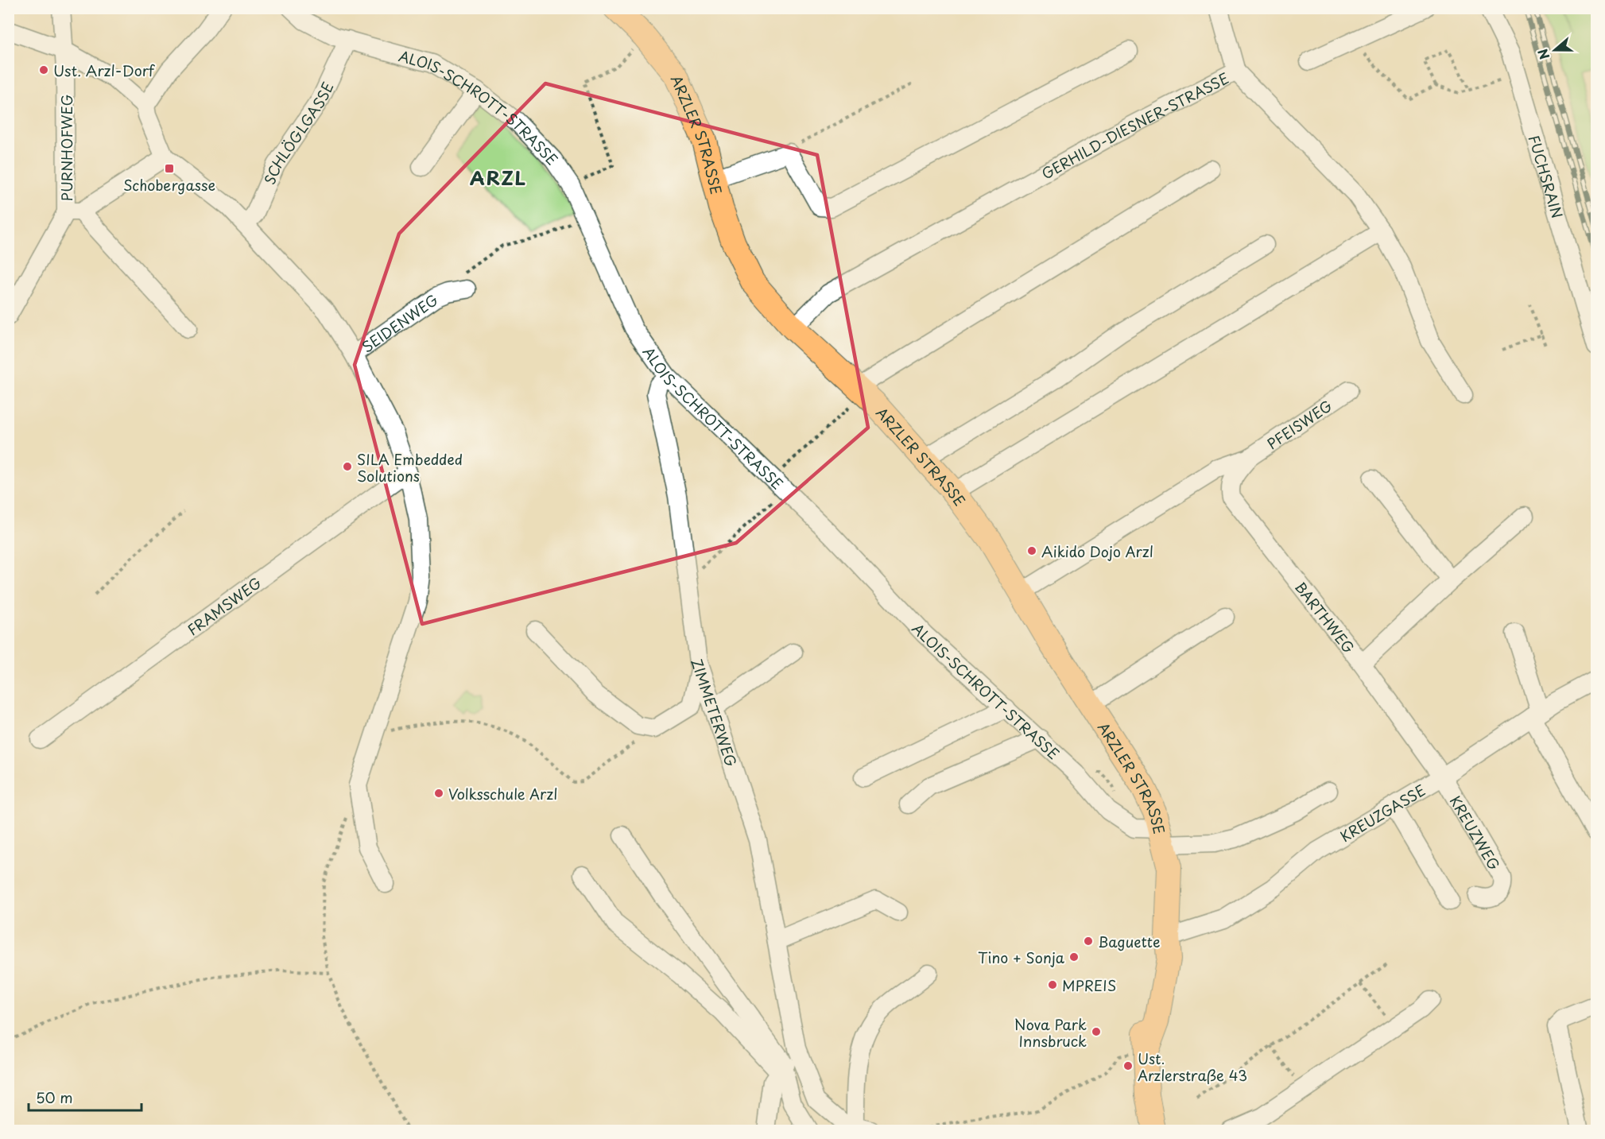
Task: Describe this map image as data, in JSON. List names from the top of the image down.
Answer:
{
  "streets": {
    "main road": ["ARZLER STRASSE"],
    "street": [
      "ALOIS-SCHROTT-STRASSE",
      "GERHILD-DIESNER-STRASSE",
      "SCHLÖGLGASSE",
      "PURNHOFWEG",
      "FUCHSRAIN",
      "SEIDENWEG",
      "PFEISWEG",
      "FRAMSWEG",
      "BARTHWEG",
      "ZIMMETERWEG",
      "KREUZGASSE",
      "KREUZWEG"
    ]
  },
  "crossings": [
    ["ALOIS-SCHROTT-STRASSE", "SCHLÖGLGASSE"],
    ["ALOIS-SCHROTT-STRASSE", "ARZLER STRASSE"],
    ["ALOIS-SCHROTT-STRASSE", "SEIDENWEG"],
    ["ALOIS-SCHROTT-STRASSE", "ZIMMETERWEG"],
    ["GERHILD-DIESNER-STRASSE", "ARZLER STRASSE"],
    ["ARZLER STRASSE", "KREUZGASSE"],
    ["PFEISWEG", "BARTHWEG"],
    ["BARTHWEG", "KREUZGASSE"],
    ["BARTHWEG", "KREUZWEG"],
    ["KREUZGASSE", "KREUZWEG"]
  ],
  "districts": ["ARZL"],
  "places": {
    "other": [
      "Ust. Arzl-Dorf",
      "SILA Embedded Solutions",
      "Aikido Dojo Arzl",
      "Volksschule Arzl",
      "Baguette",
      "Tino + Sonja",
      "MPREIS",
      "Nova Park Innsbruck",
      "Ust. Arzlerstraße 43"
    ],
    "transit": ["Schobergasse"]
  },
  "scale_bar": "50 m",
  "north": "left"
}
